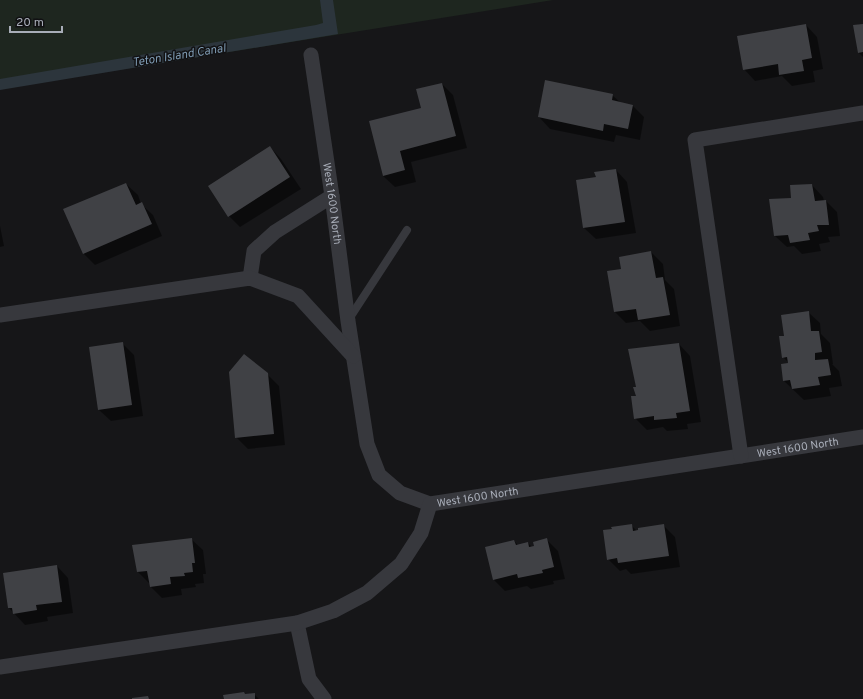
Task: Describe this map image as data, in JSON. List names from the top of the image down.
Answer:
{
  "streets": {
    "street": ["West 1600 North"]
  },
  "water": ["Teton Island Canal"],
  "scale_bar": "20 m"
}
